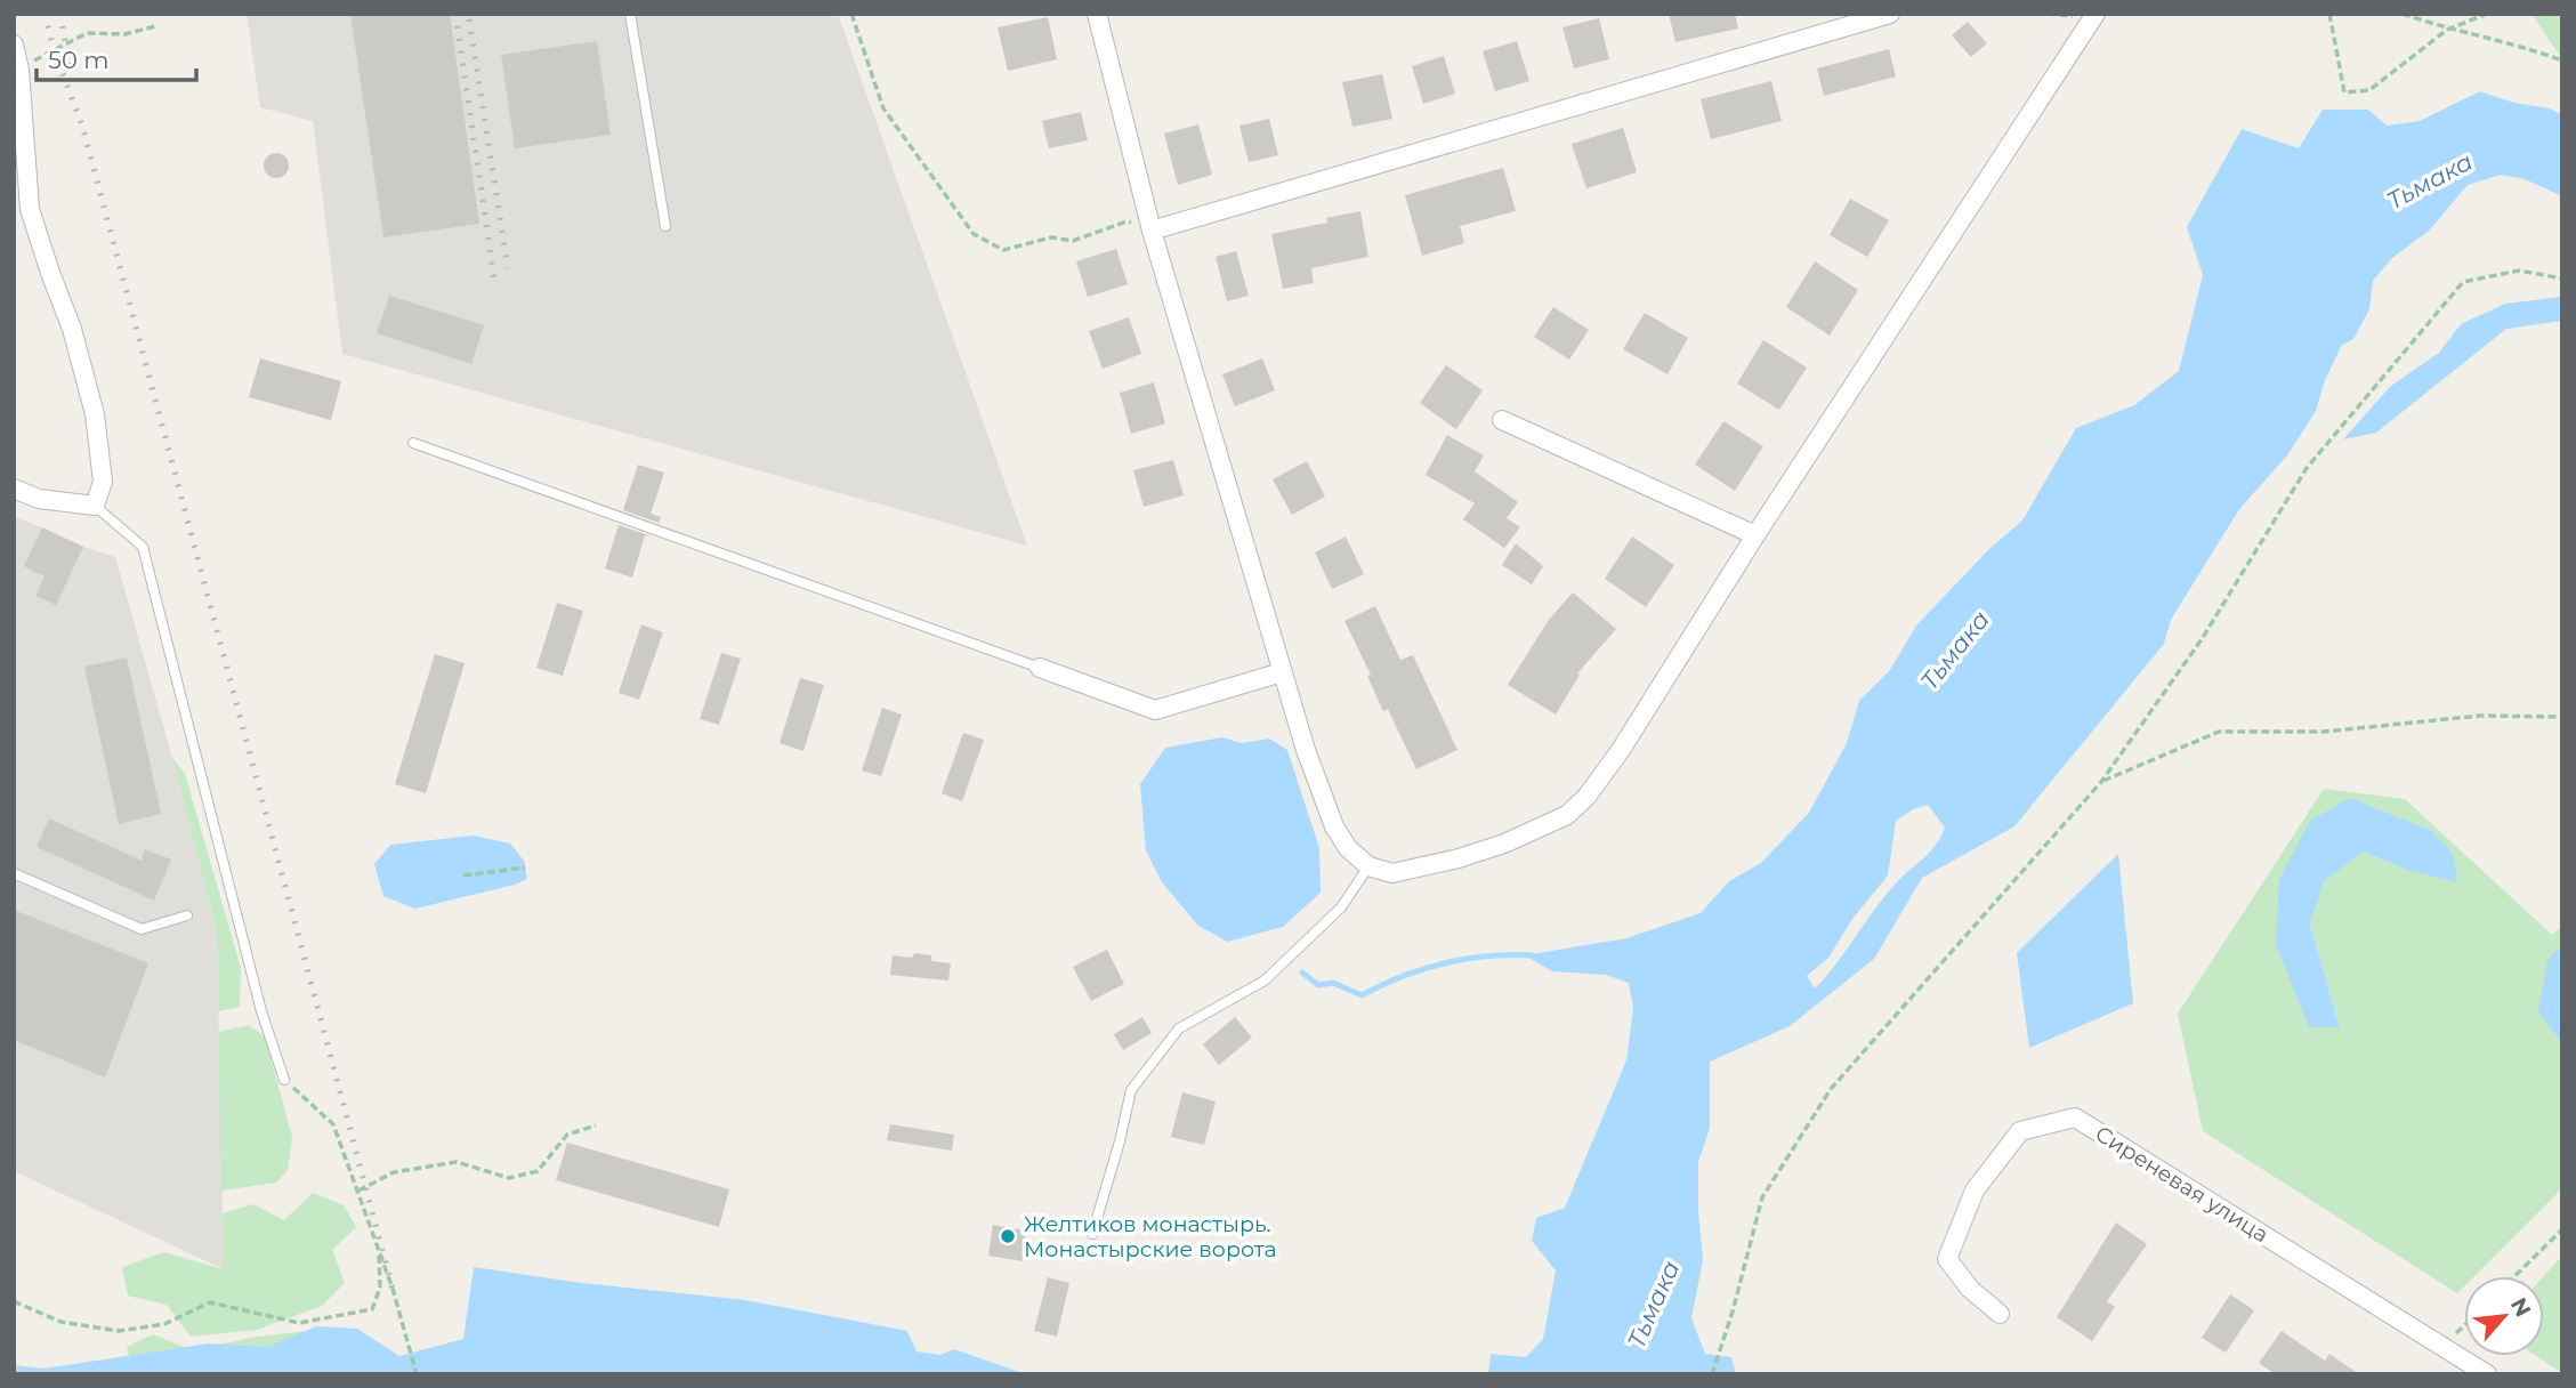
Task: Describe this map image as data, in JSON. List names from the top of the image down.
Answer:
{
  "streets": {
    "street": ["Сиреневая улица"]
  },
  "water": ["Тьмака"],
  "places": ["Желтиков монастырь. Монастырские ворота"],
  "scale_bar": "50 m",
  "north": "top right"
}
